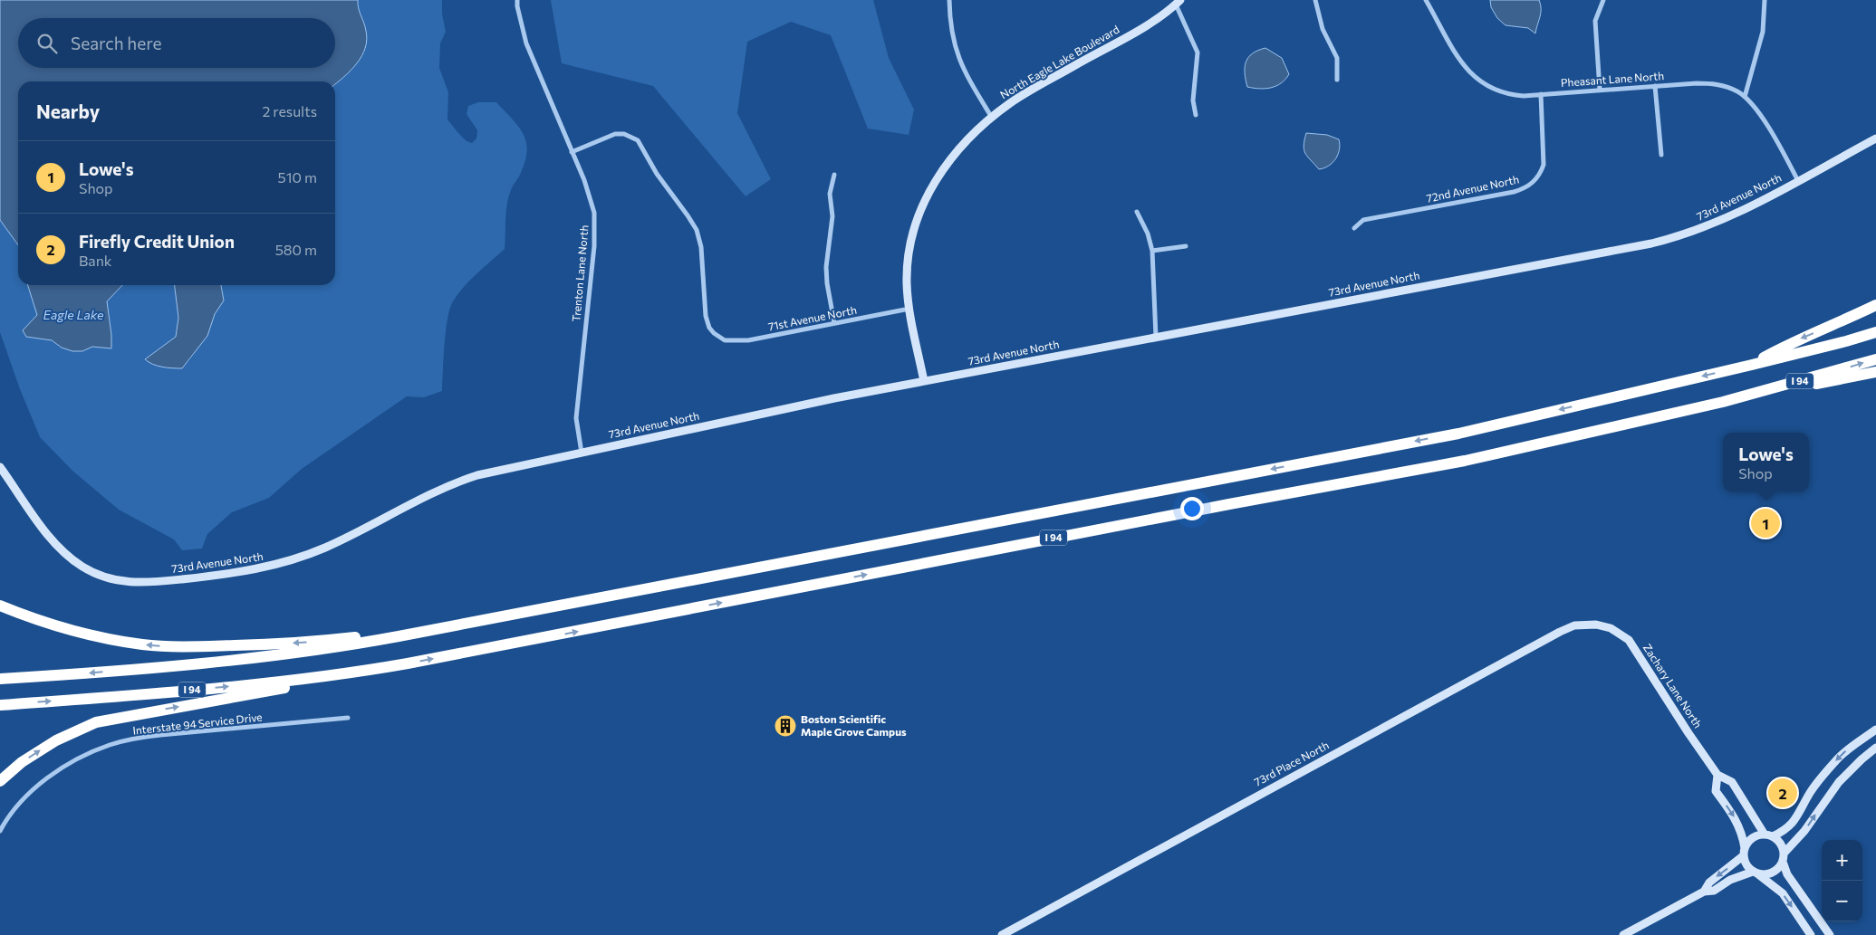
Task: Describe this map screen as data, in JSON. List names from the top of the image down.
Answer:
{
  "streets": {
    "highway": ["I 94"],
    "street": [
      "North Eagle Lake Boulevard",
      "Pheasant Lane North",
      "72nd Avenue North",
      "73rd Avenue North",
      "Trenton Lane North",
      "71st Avenue North",
      "Zachary Lane North",
      "Interstate 94 Service Drive",
      "73rd Place North"
    ]
  },
  "crossings": [
    ["North Eagle Lake Boulevard", "73rd Avenue North"],
    ["North Eagle Lake Boulevard", "71st Avenue North"],
    ["Pheasant Lane North", "72nd Avenue North"],
    ["Pheasant Lane North", "73rd Avenue North"],
    ["73rd Avenue North", "Trenton Lane North"],
    ["Trenton Lane North", "71st Avenue North"],
    ["Zachary Lane North", "73rd Place North"]
  ],
  "water": ["Eagle Lake"],
  "places": {
    "building": ["Boston Scientific Maple Grove Campus"]
  },
  "page": {
    "search": "Search here",
    "heading": ["Nearby", "2 results"],
    "list": [
      {
        "mark": "1",
        "name": "Lowe's",
        "note": "Shop",
        "value": "510 m"
      },
      {
        "mark": "2",
        "name": "Firefly Credit Union",
        "note": "Bank",
        "value": "580 m"
      }
    ],
    "popup": ["Lowe's", "Shop"],
    "pins": ["1", "2"],
    "map_buttons": ["+", "−"]
  }
}
